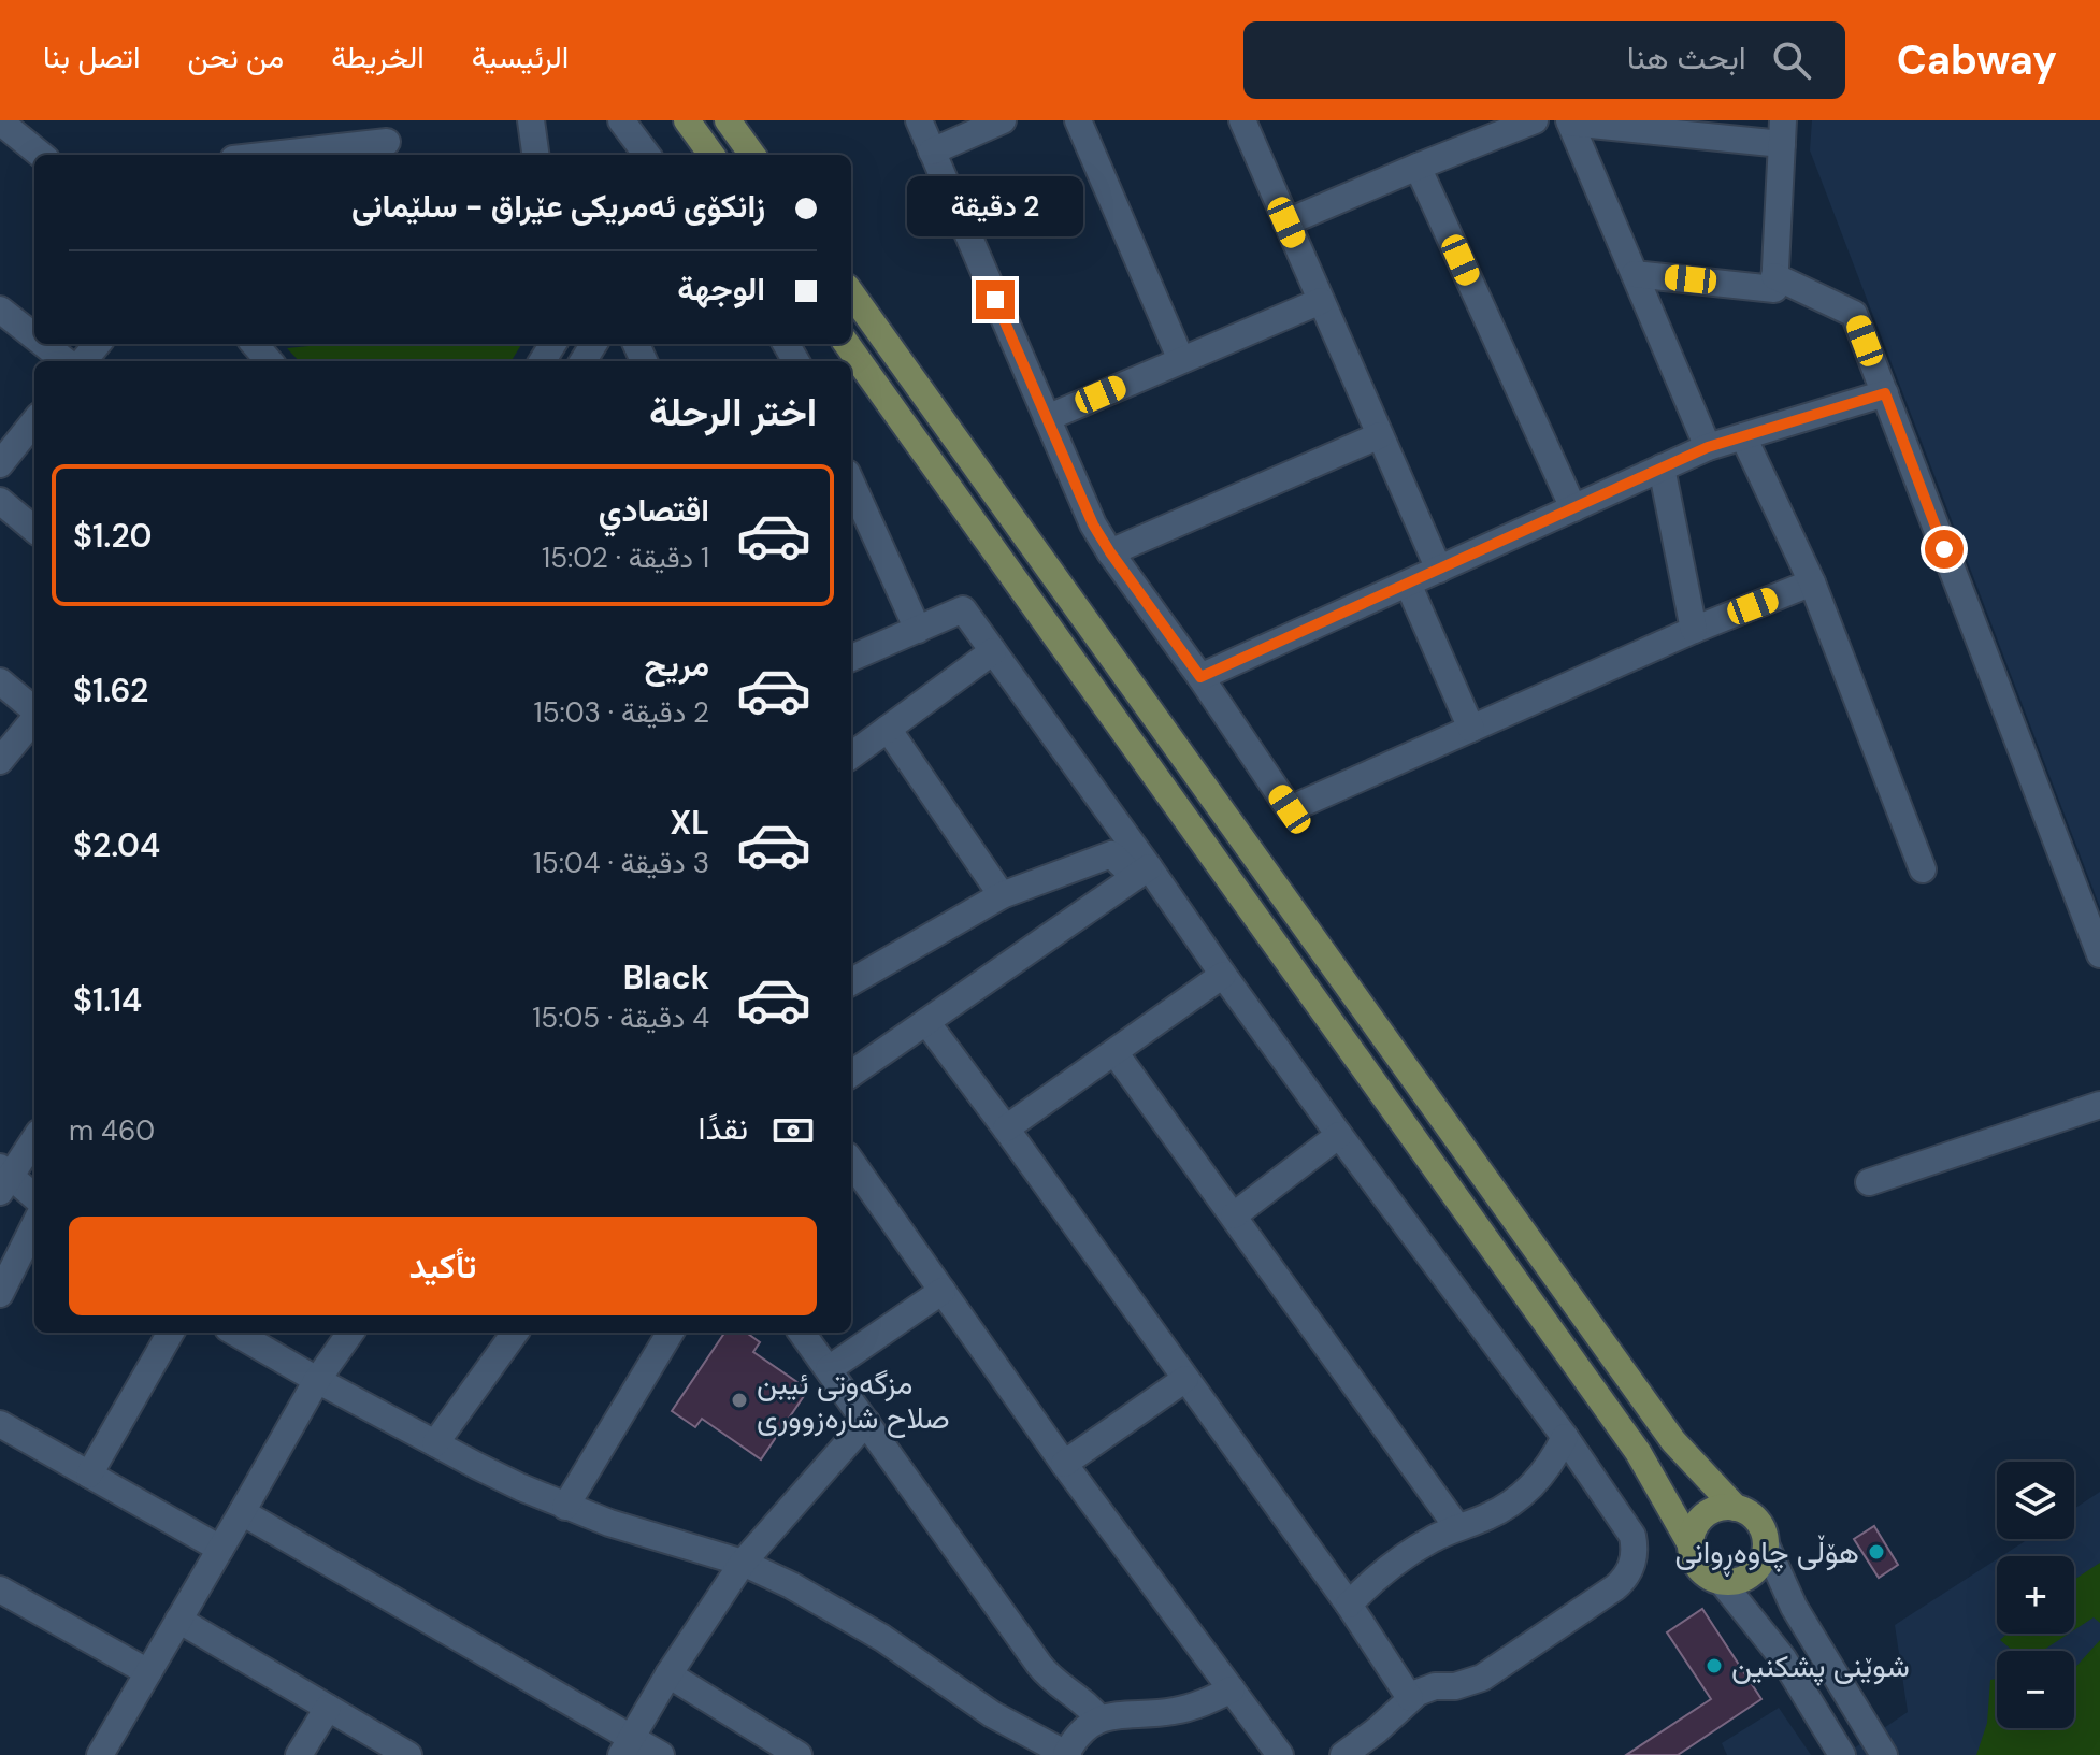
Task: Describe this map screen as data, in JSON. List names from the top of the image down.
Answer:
{
  "places": ["مزگەوتی ئیبن صلاح شارەزووری", "هۆڵی چاوەڕوانی", "شوێنی پشکنین"],
  "page": {
    "header": "Cabway",
    "search": "ابحث هنا",
    "nav": [
      "الرئيسية",
      "الخريطة",
      "من نحن",
      "اتصل بنا"
    ],
    "banner": ["زانکۆی ئەمریکی عێراق - سلێمانی", "الوجهة"],
    "bubble": "2 دقيقة",
    "heading": "اختر الرحلة",
    "list": [
      {
        "name": "اقتصادي",
        "note": "1 دقيقة · 15:02",
        "value": "$1.20"
      },
      {
        "name": "مريح",
        "note": "2 دقيقة · 15:03",
        "value": "$1.62"
      },
      {
        "name": "XL",
        "note": "3 دقيقة · 15:04",
        "value": "$2.04"
      },
      {
        "name": "Black",
        "note": "4 دقيقة · 15:05",
        "value": "$1.14"
      }
    ],
    "pay": ["نقدًا", "460 m"],
    "buttons": "تأكيد",
    "map_buttons": ["+", "−"]
  }
}
